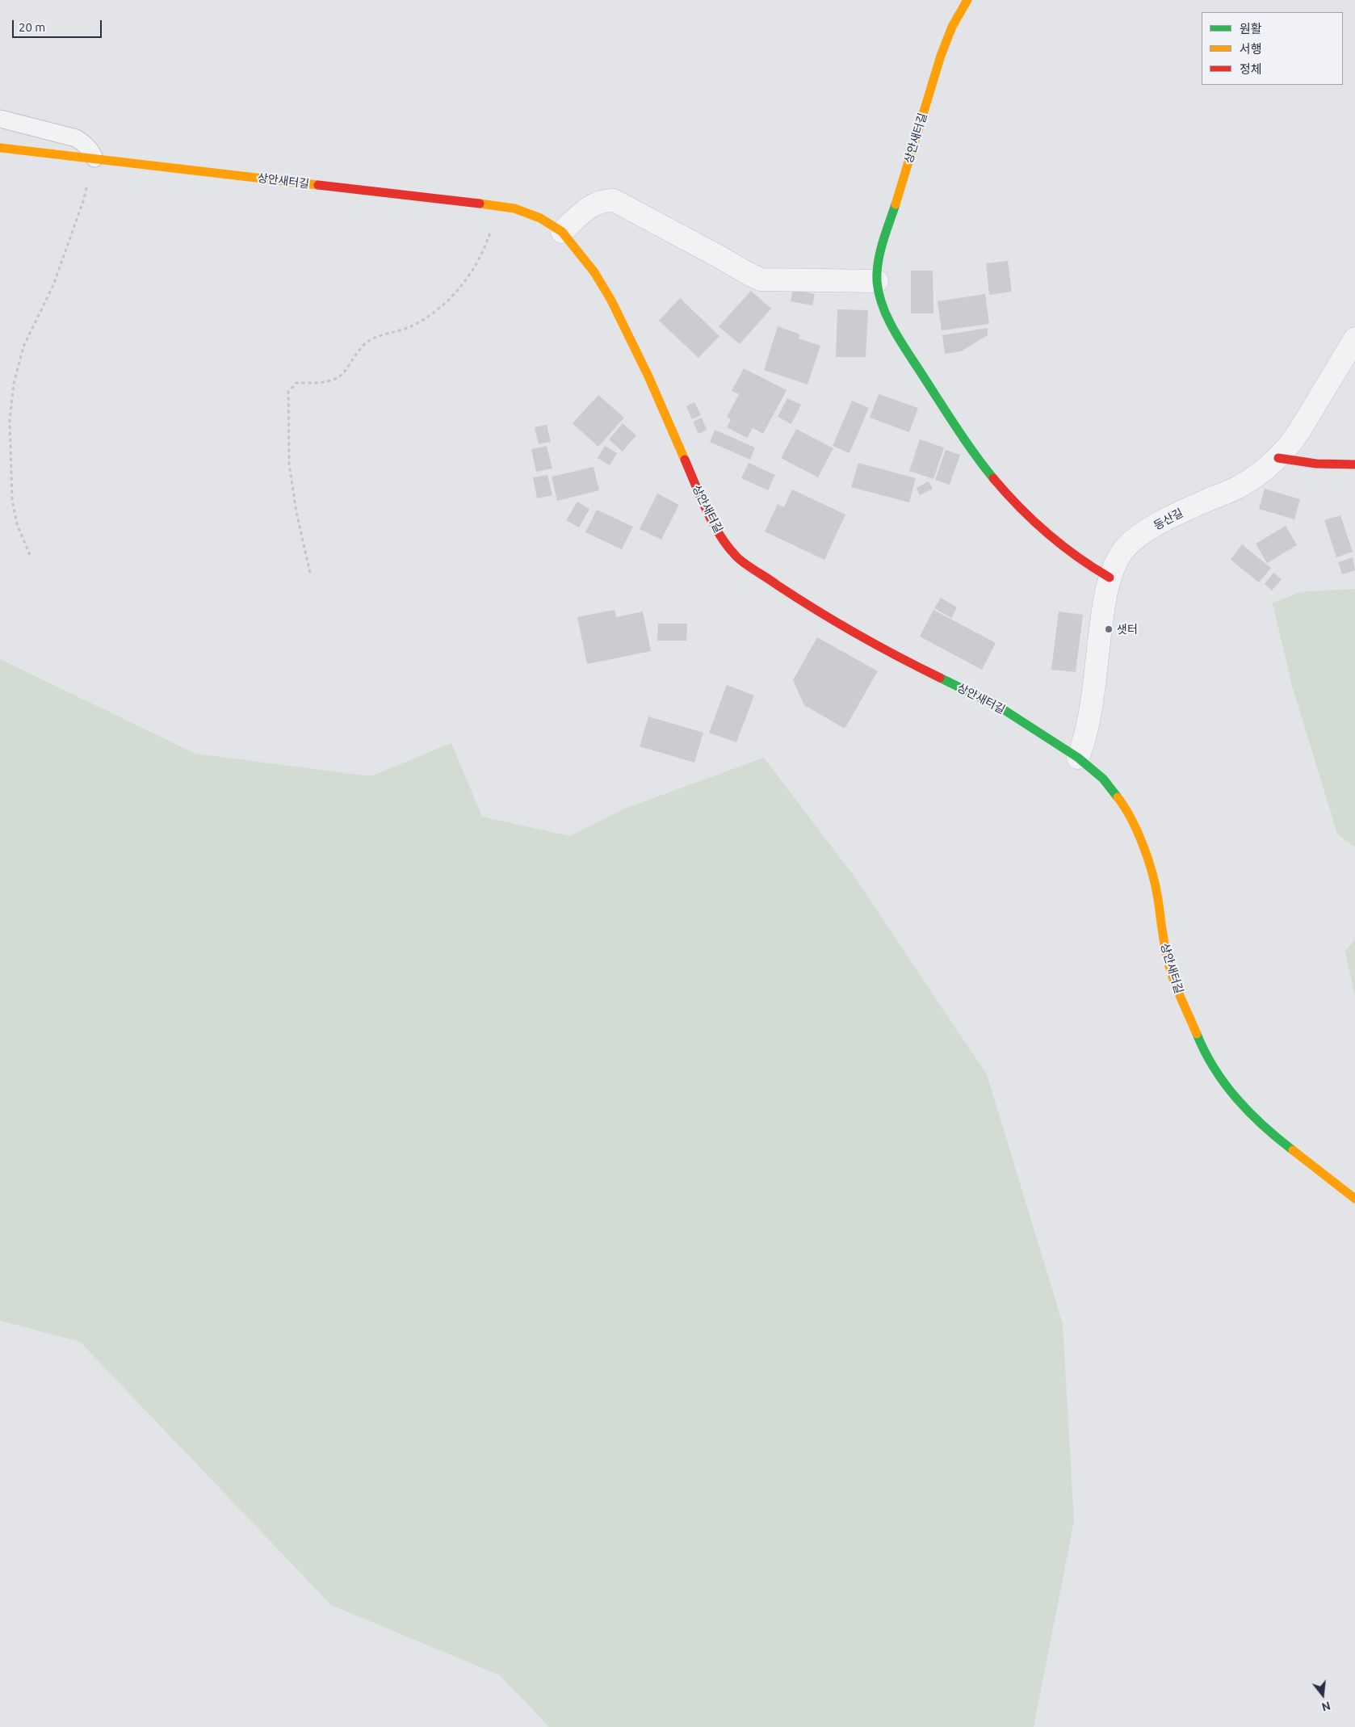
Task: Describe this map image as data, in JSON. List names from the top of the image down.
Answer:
{
  "streets": {
    "street": ["상안새터길", "동산길"]
  },
  "crossings": [
    ["상안새터길", "동산길"]
  ],
  "places": ["샛터"],
  "legend": ["원활", "서행", "정체"],
  "scale_bar": "20 m",
  "north": "bottom"
}
